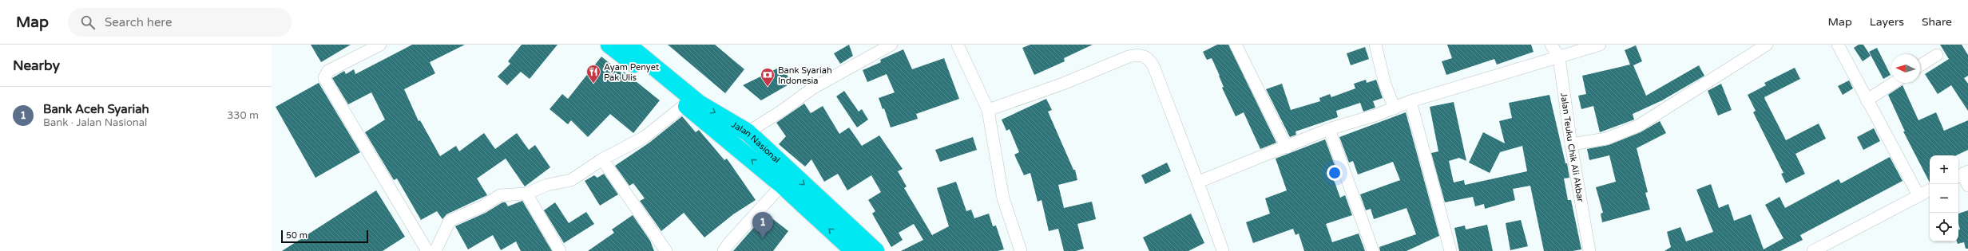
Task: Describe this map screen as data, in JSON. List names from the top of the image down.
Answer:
{
  "streets": {
    "highway": ["Jalan Nasional"],
    "street": ["Jalan Teuku Chik Ali Akbar"]
  },
  "places": {
    "restaurant": ["Ayam Penyet Pak Ulis"],
    "bank": ["Bank Syariah Indonesia"]
  },
  "scale_bar": "50 m",
  "north": "left",
  "page": {
    "header": "Map",
    "search": "Search here",
    "nav": ["Map", "Layers", "Share"],
    "heading": "Nearby",
    "list": [
      {
        "mark": "1",
        "name": "Bank Aceh Syariah",
        "note": "Bank · Jalan Nasional",
        "value": "330 m"
      }
    ],
    "map_buttons": ["+", "−"],
    "pins": "1",
    "scale": "50 m"
  }
}
